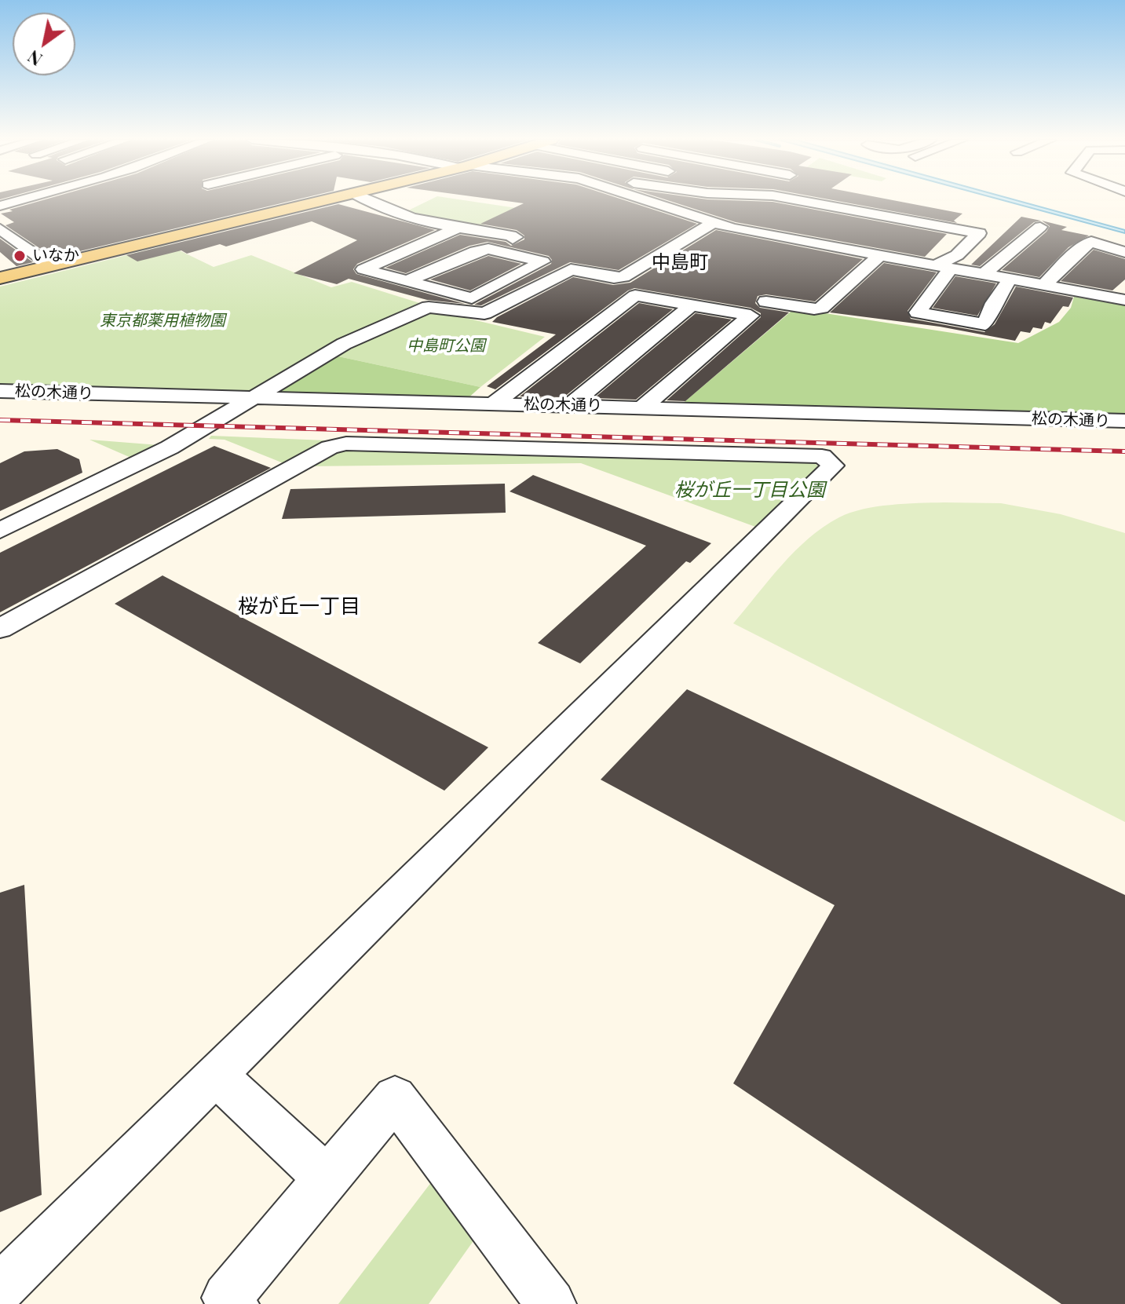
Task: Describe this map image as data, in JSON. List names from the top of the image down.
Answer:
{
  "streets": {
    "street": ["松の木通り"]
  },
  "districts": ["中島町", "桜が丘一丁目"],
  "parks": ["東京都薬用植物園", "中島町公園", "桜が丘一丁目公園"],
  "places": ["いなか"],
  "north": "bottom left"
}
